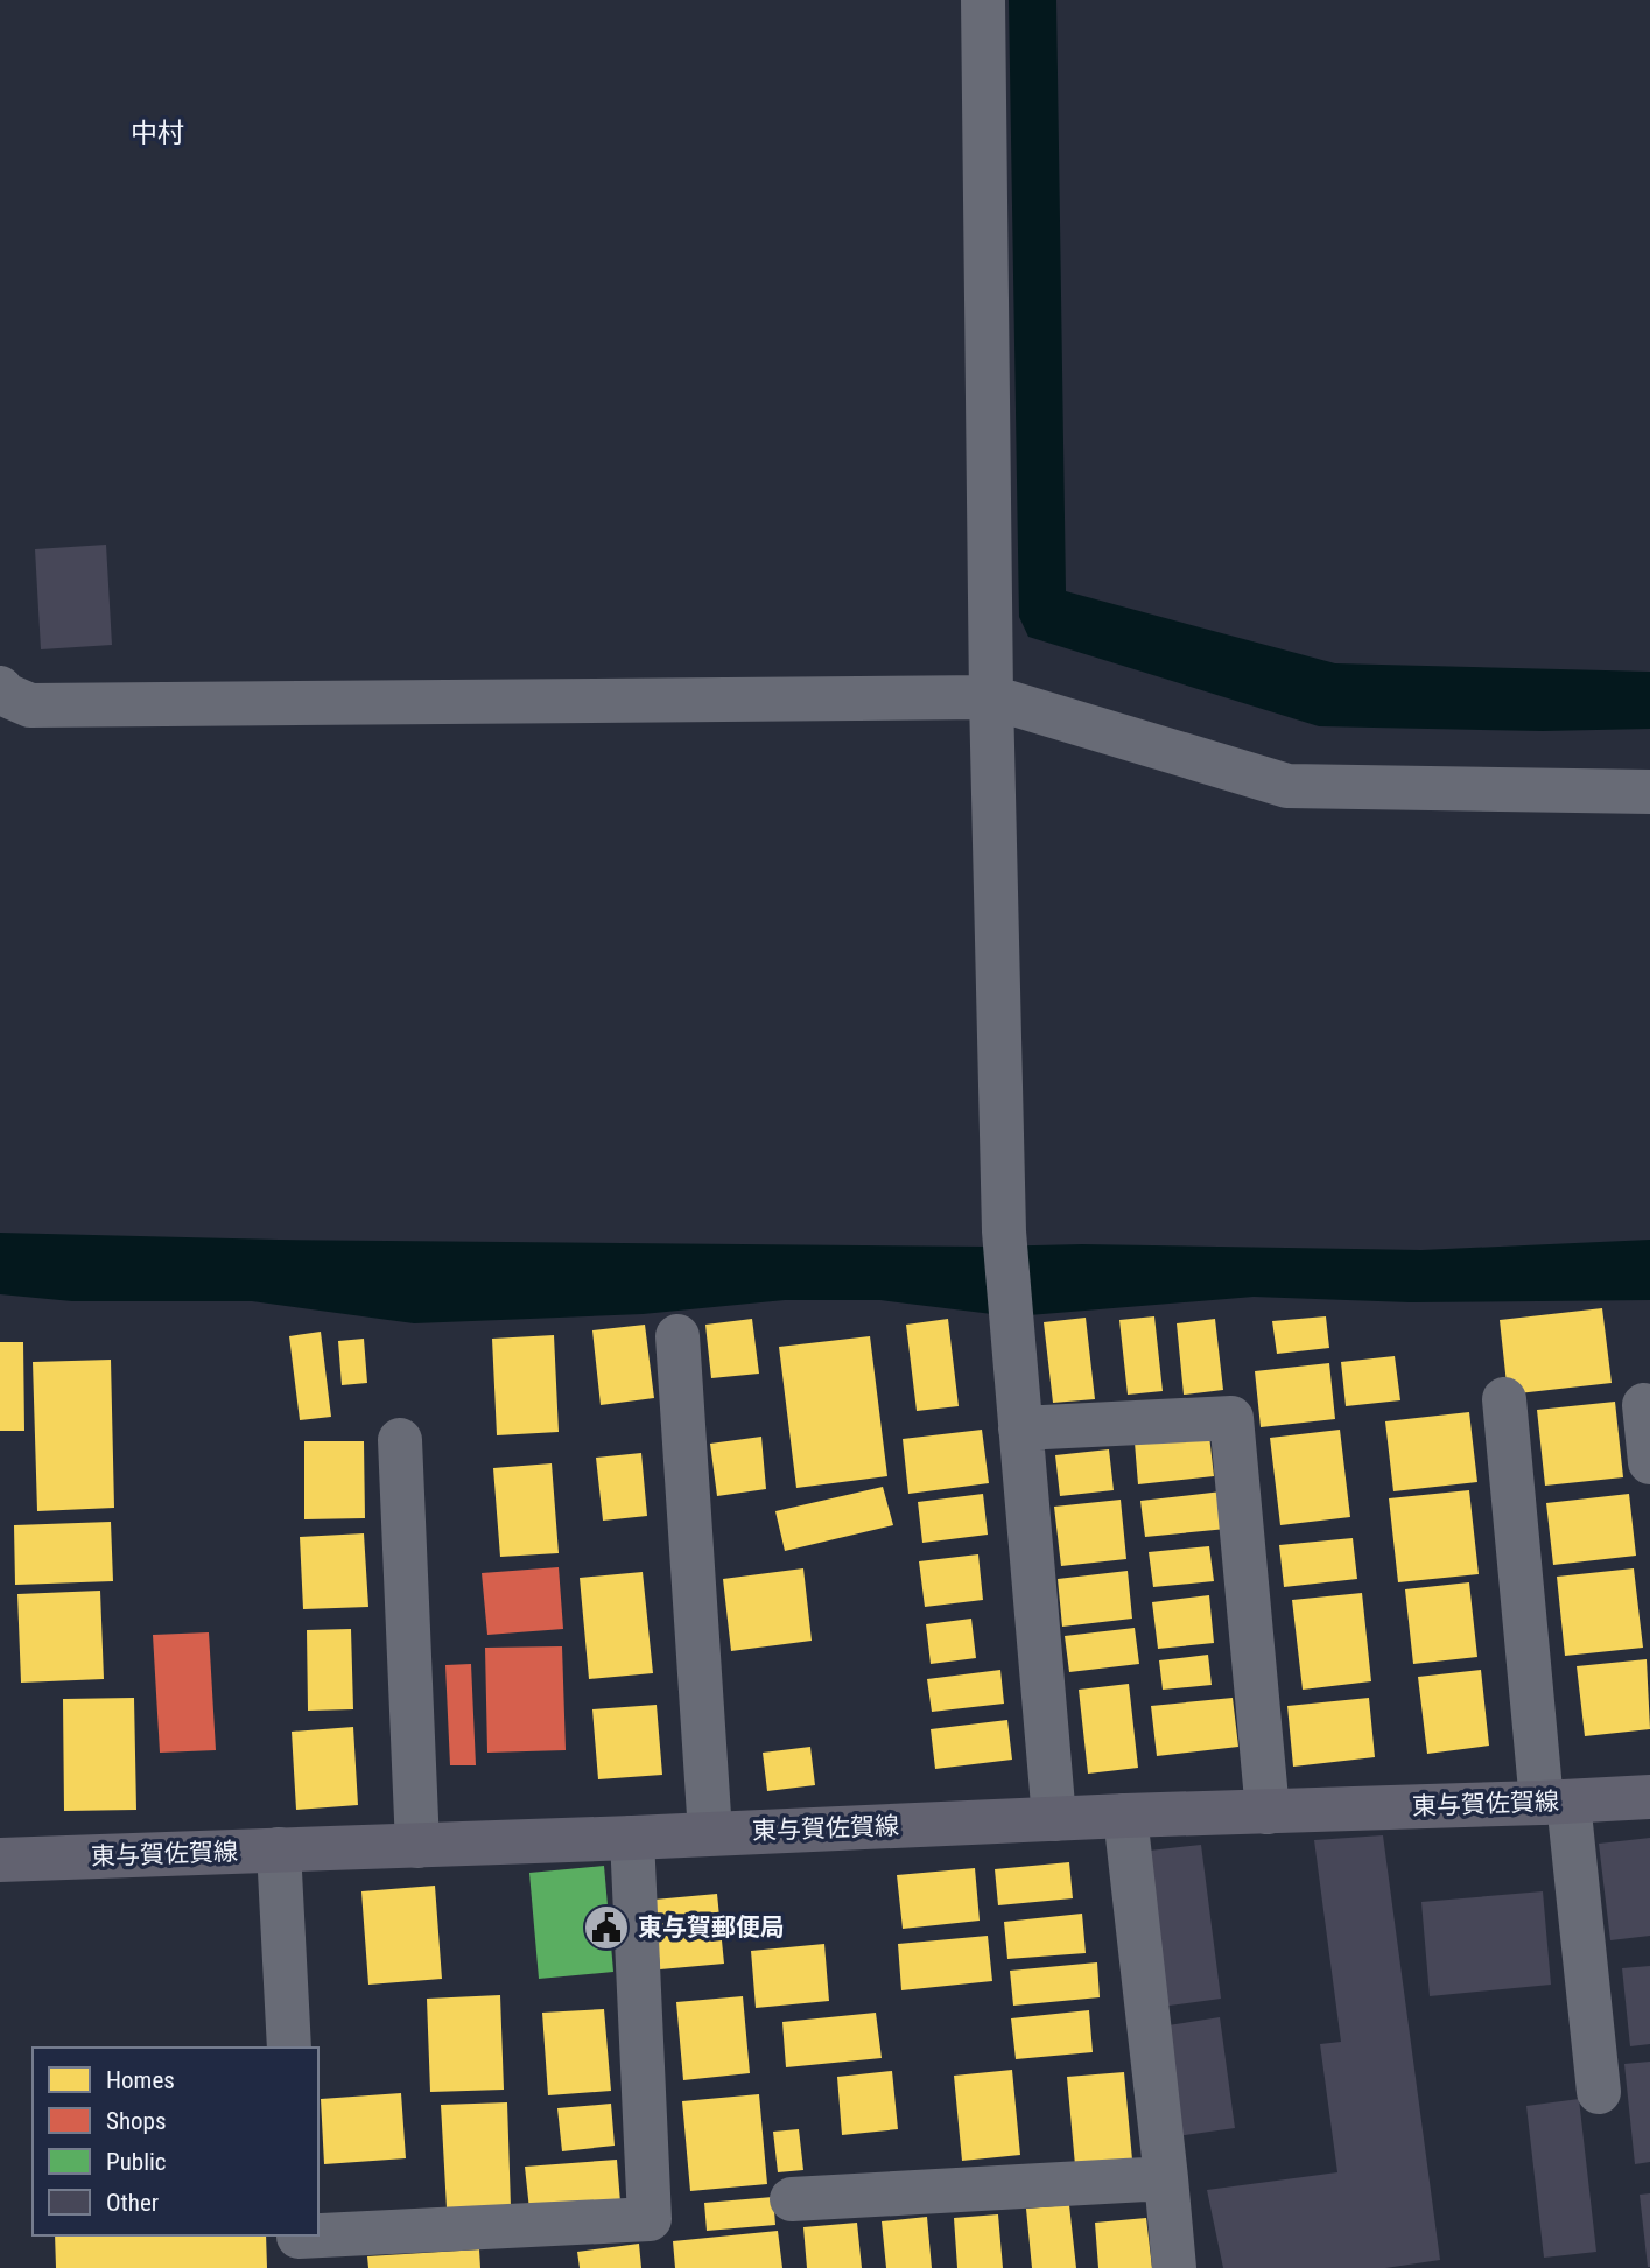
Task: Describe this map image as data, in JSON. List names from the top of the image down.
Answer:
{
  "streets": {
    "main road": ["東与賀佐賀線"]
  },
  "districts": ["中村"],
  "places": {
    "public building": ["東与賀郵便局"]
  },
  "legend": [
    "Homes",
    "Shops",
    "Public",
    "Other"
  ]
}
